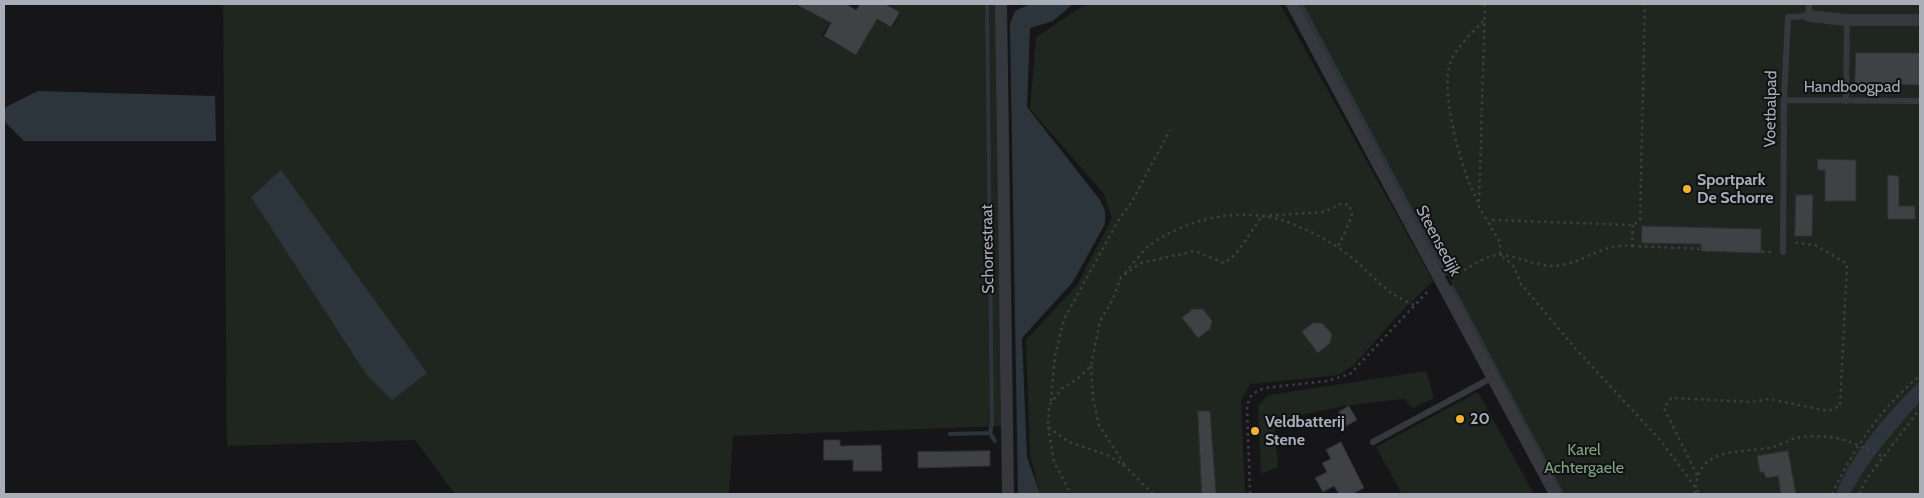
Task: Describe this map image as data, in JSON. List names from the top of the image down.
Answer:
{
  "streets": {
    "street": ["Steensedijk", "Schorrestraat"],
    "lane": ["Handboogpad", "Voetbalpad"]
  },
  "crossings": [
    ["Handboogpad", "Voetbalpad"]
  ],
  "parks": ["Karel Achtergaele"],
  "places": ["Sportpark De Schorre", "20", "Veldbatterij Stene"]
}
